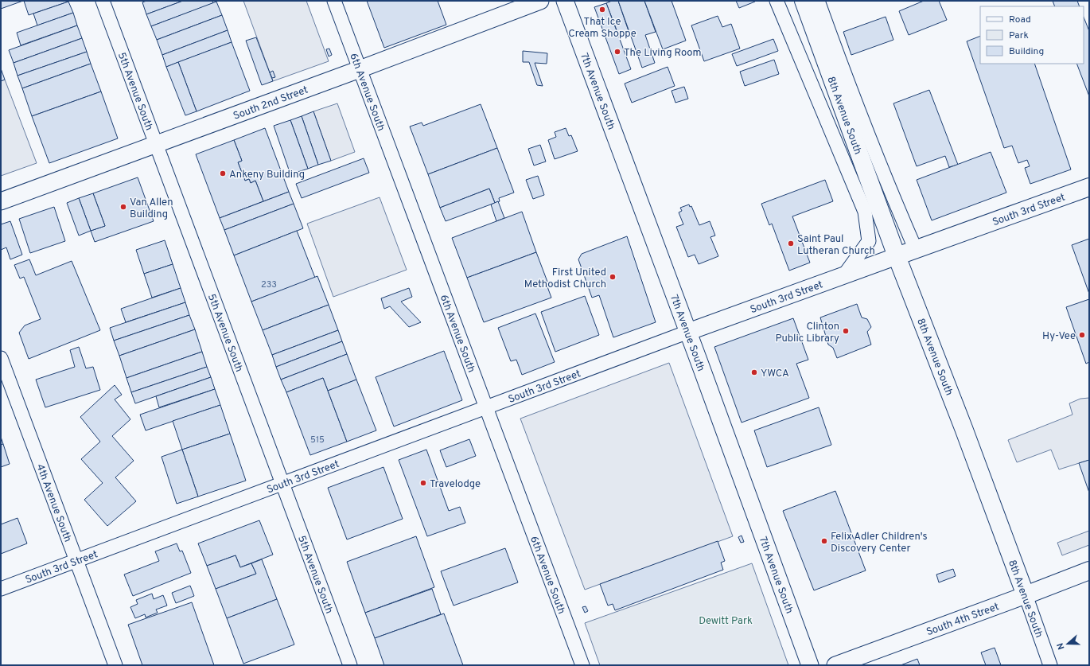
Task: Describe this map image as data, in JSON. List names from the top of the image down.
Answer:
{
  "streets": {
    "highway": ["8th Avenue South", "South 3rd Street", "South 4th Street"],
    "main road": ["7th Avenue South", "South 2nd Street"],
    "street": ["5th Avenue South", "6th Avenue South", "4th Avenue South"]
  },
  "crossings": [
    ["7th Avenue South", "South 3rd Street"],
    ["5th Avenue South", "South 2nd Street"],
    ["5th Avenue South", "South 3rd Street"],
    ["6th Avenue South", "South 2nd Street"],
    ["6th Avenue South", "South 3rd Street"],
    ["8th Avenue South", "South 3rd Street"],
    ["8th Avenue South", "South 4th Street"],
    ["South 3rd Street", "4th Avenue South"]
  ],
  "parks": ["Dewitt Park"],
  "places": [
    "That Ice Cream Shoppe",
    "The Living Room",
    "Ankeny Building",
    "Van Allen Building",
    "Saint Paul Lutheran Church",
    "First United Methodist Church",
    "Clinton Public Library",
    "Hy-Vee",
    "YWCA",
    "Travelodge",
    "Felix Adler Children's Discovery Center"
  ],
  "house_numbers": ["233", "515"],
  "legend": ["Road", "Park", "Building"],
  "north": "left"
}
